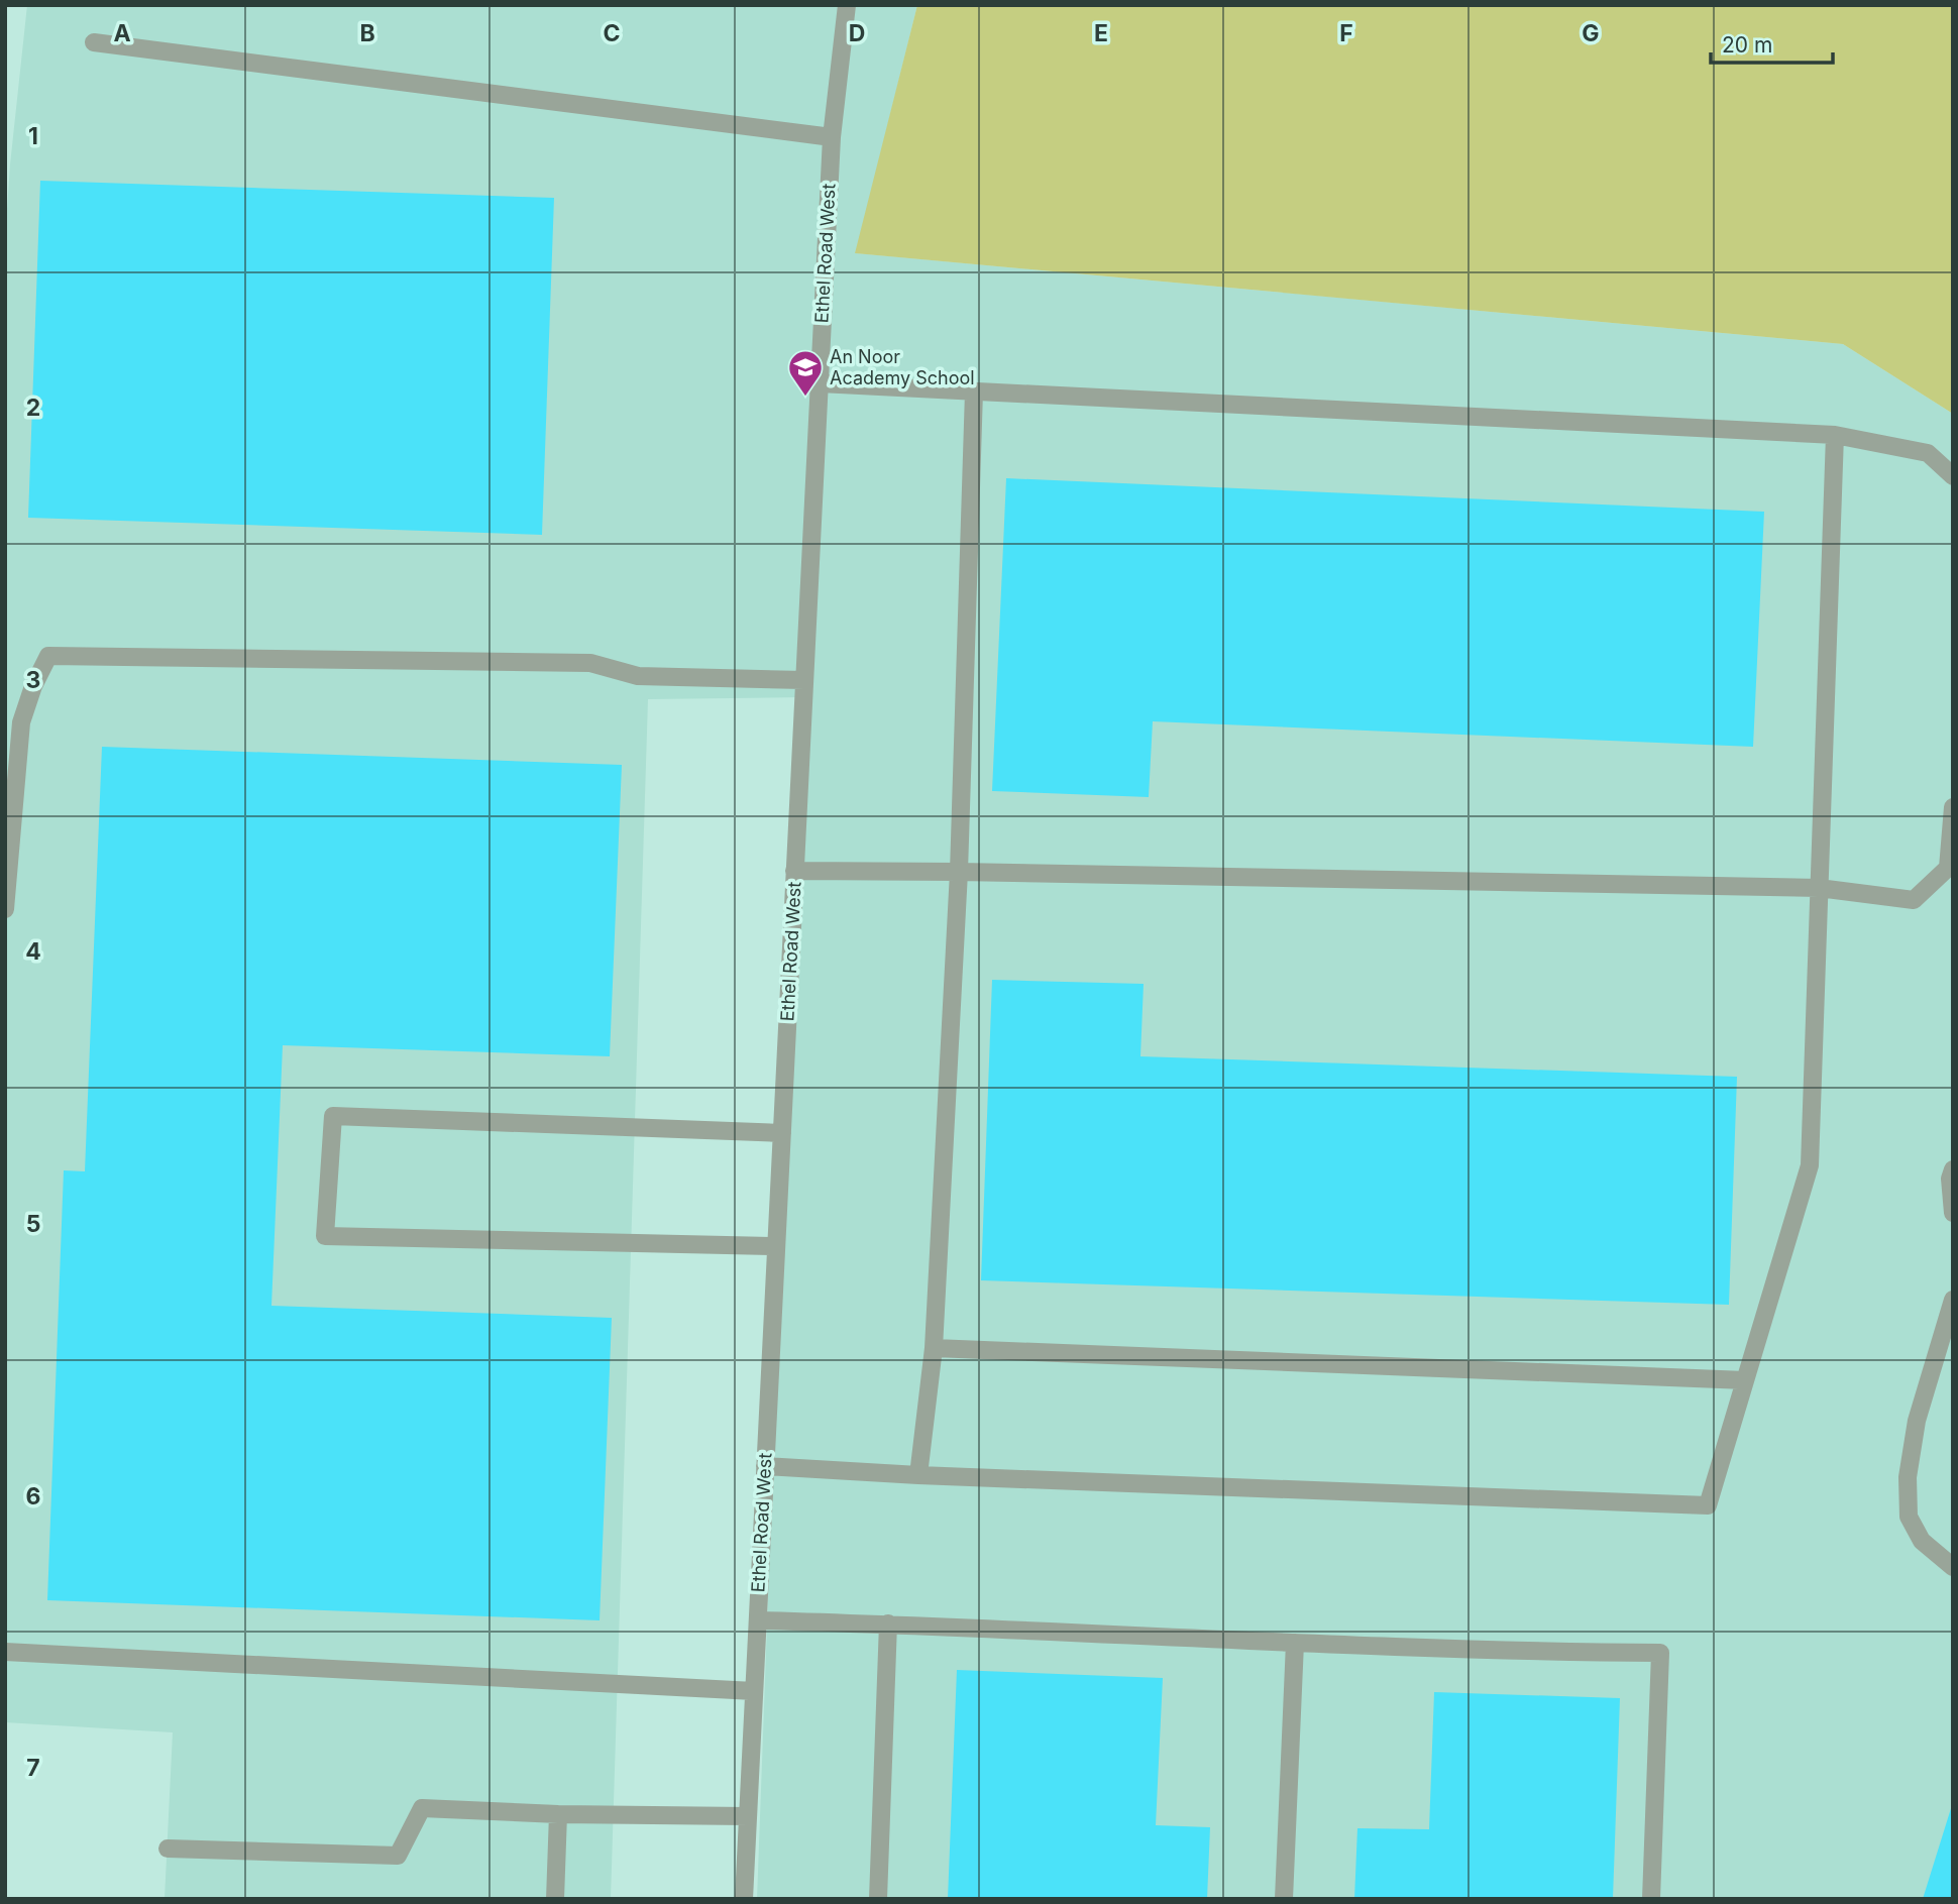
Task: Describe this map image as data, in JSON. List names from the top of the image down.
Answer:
{
  "streets": {
    "street": ["Ethel Road West"]
  },
  "places": {
    "school or university": ["An Noor Academy School"]
  },
  "scale_bar": "20 m",
  "grid": {
    "columns": [
      "A",
      "B",
      "C",
      "D",
      "E",
      "F",
      "G"
    ],
    "rows": [
      "1",
      "2",
      "3",
      "4",
      "5",
      "6",
      "7"
    ]
  }
}
